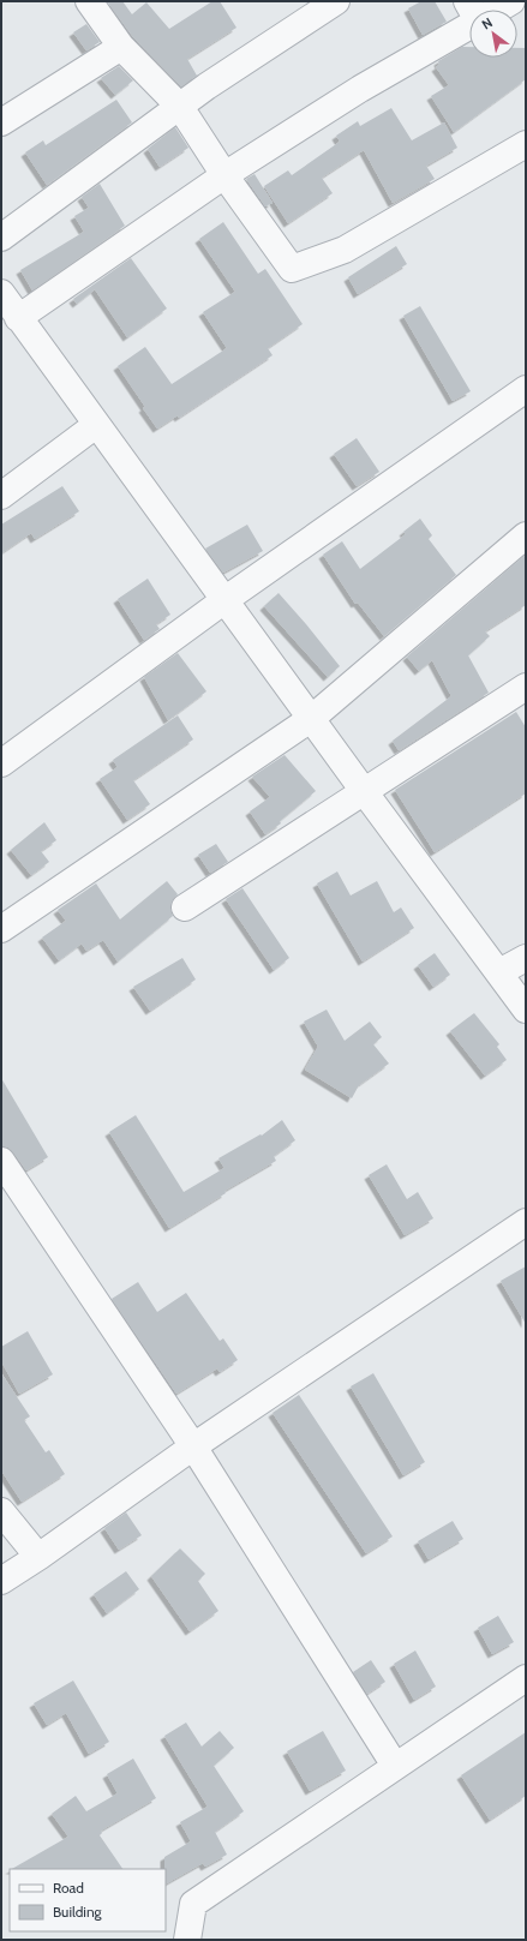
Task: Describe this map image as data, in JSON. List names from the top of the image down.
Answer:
{
  "legend": ["Road", "Building"],
  "north": "top left"
}
